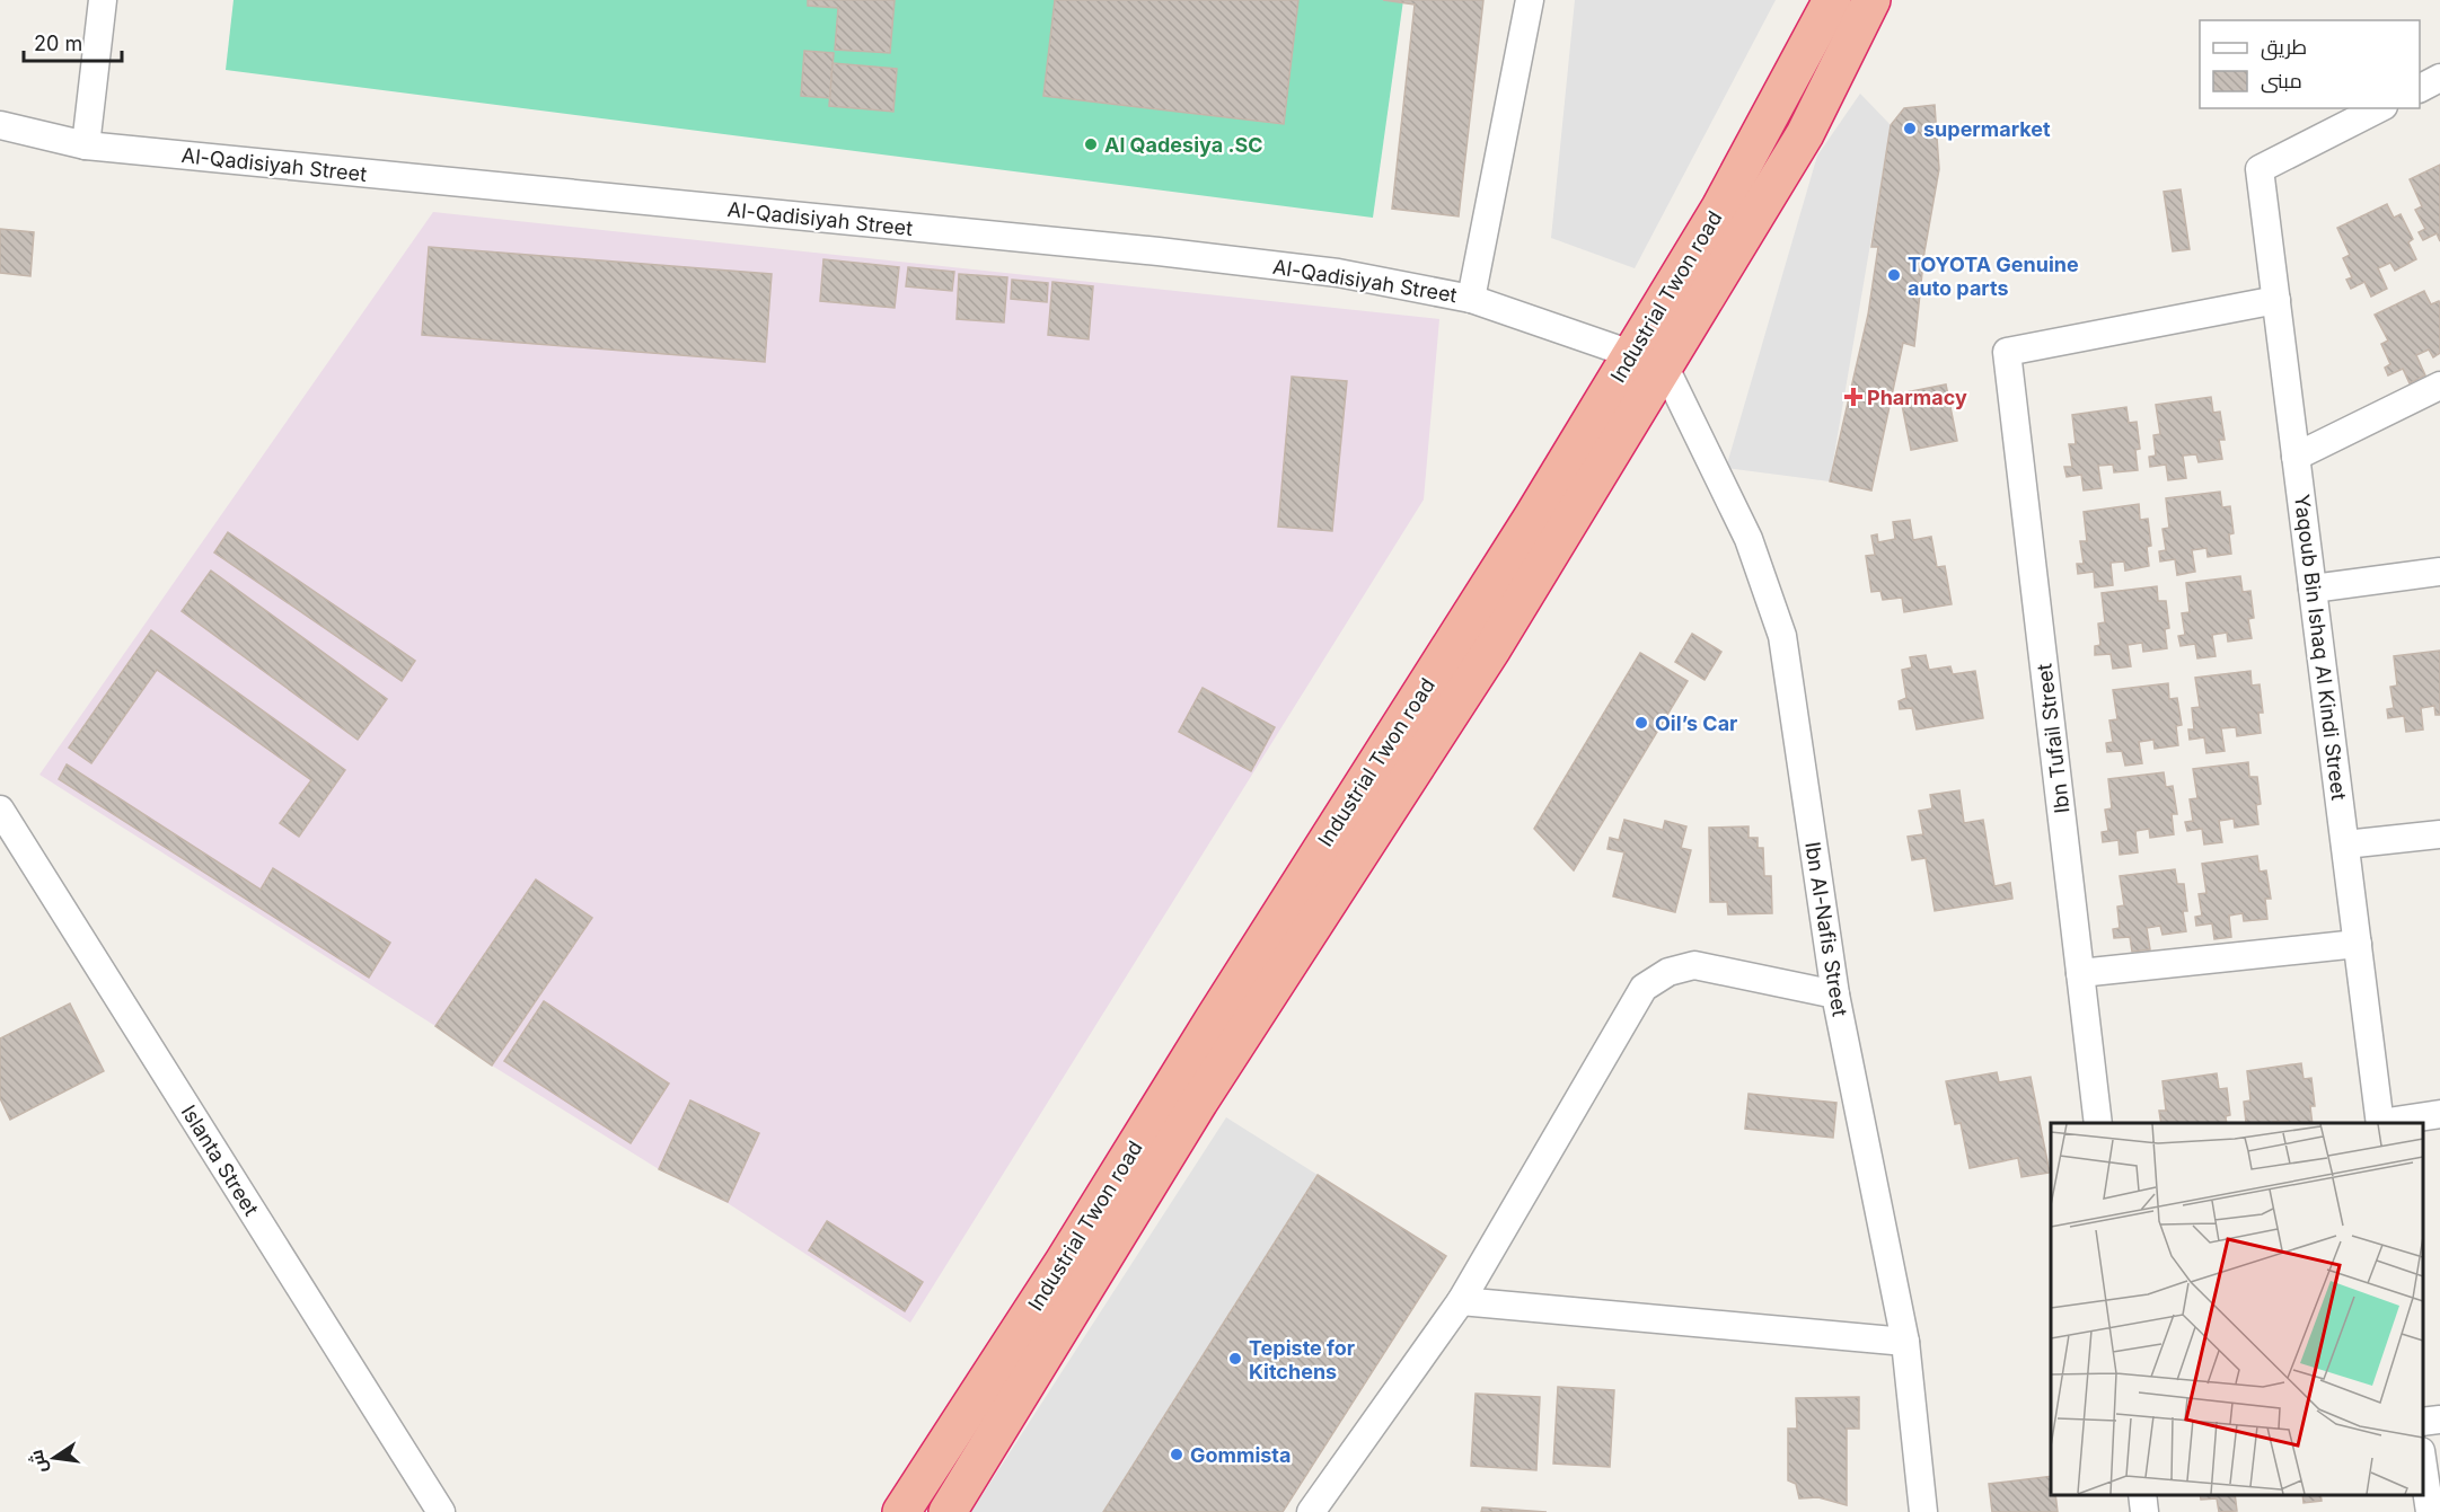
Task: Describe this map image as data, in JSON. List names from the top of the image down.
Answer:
{
  "streets": {
    "highway": ["Industrial Twon road"],
    "street": [
      "Al-Qadisiyah Street",
      "Yaqoub Bin Ishaq Al Kindi Street",
      "Ibn Tufail Street",
      "Ibn Al-Nafis Street",
      "Islanta Street"
    ]
  },
  "crossings": [
    ["Al-Qadisiyah Street", "Industrial Twon road"],
    ["Al-Qadisiyah Street", "Ibn Al-Nafis Street"],
    ["Industrial Twon road", "Ibn Al-Nafis Street"],
    ["Yaqoub Bin Ishaq Al Kindi Street", "Ibn Tufail Street"]
  ],
  "places": {
    "other": [
      "supermarket",
      "Al Qadesiya .SC",
      "TOYOTA Genuine auto parts",
      "Oil’s Car",
      "Tepiste for Kitchens",
      "Gommista"
    ],
    "health": ["Pharmacy"]
  },
  "legend": ["طريق", "مبنى"],
  "scale_bar": "20 m",
  "north": "left"
}
